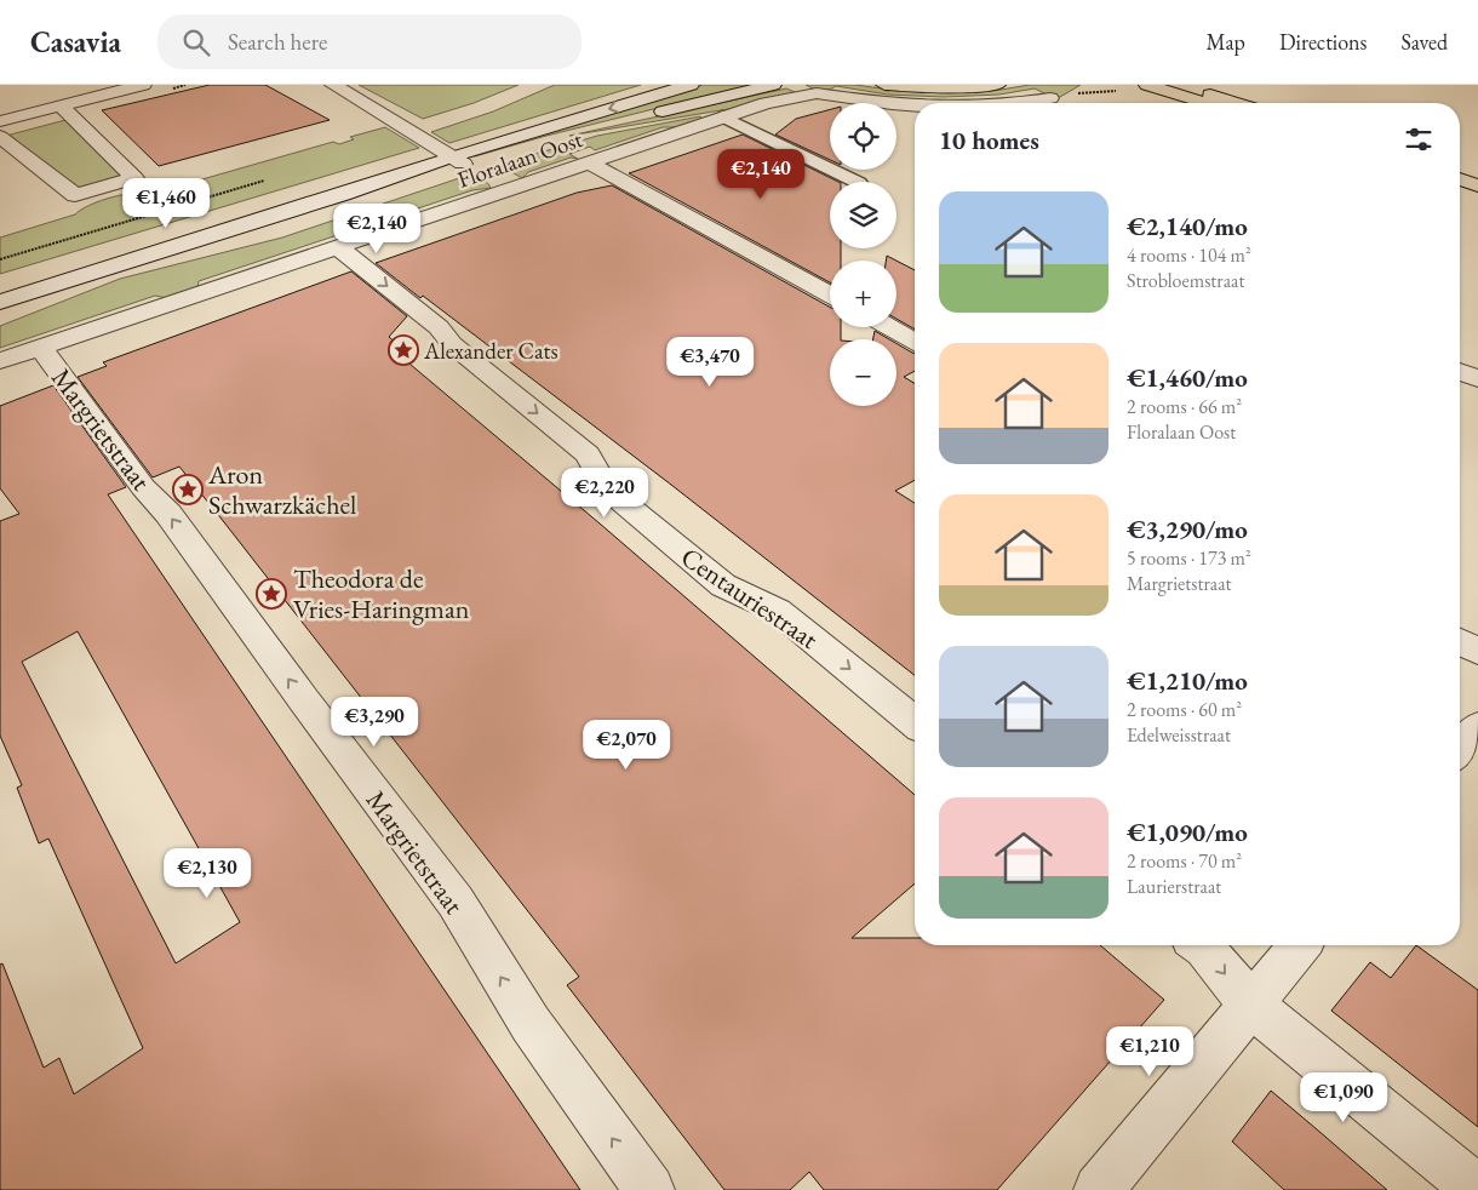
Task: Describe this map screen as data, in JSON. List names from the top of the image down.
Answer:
{
  "streets": {
    "street": ["Floralaan Oost", "Margrietstraat", "Centauriestraat"]
  },
  "crossings": [
    ["Floralaan Oost", "Margrietstraat"],
    ["Floralaan Oost", "Centauriestraat"]
  ],
  "one_way": ["Margrietstraat"],
  "places": {
    "place": ["Alexander Cats", "Aron Schwarzkächel", "Theodora de Vries-Haringman"]
  },
  "page": {
    "header": "Casavia",
    "search": "Search here",
    "nav": ["Map", "Directions", "Saved"],
    "map_buttons": ["+", "−"],
    "heading": "10 homes",
    "price": [
      "€2,140",
      "€1,460",
      "€2,140",
      "€3,470",
      "€2,220",
      "€3,290",
      "€2,070",
      "€2,130",
      "€1,210",
      "€1,090"
    ],
    "list": [
      {
        "name": "€2,140/mo",
        "note": "4 rooms · 104 m² · Strobloemstraat"
      },
      {
        "name": "€1,460/mo",
        "note": "2 rooms · 66 m² · Floralaan Oost"
      },
      {
        "name": "€3,290/mo",
        "note": "5 rooms · 173 m² · Margrietstraat"
      },
      {
        "name": "€1,210/mo",
        "note": "2 rooms · 60 m² · Edelweisstraat"
      },
      {
        "name": "€1,090/mo",
        "note": "2 rooms · 70 m² · Laurierstraat"
      }
    ]
  }
}
